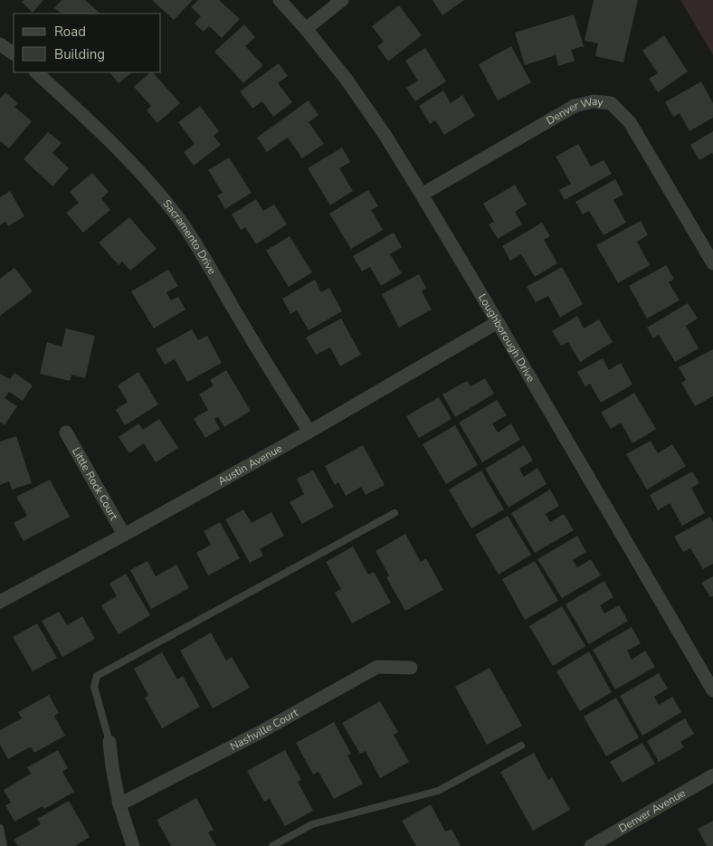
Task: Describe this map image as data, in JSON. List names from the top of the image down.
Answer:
{
  "streets": {
    "street": [
      "Denver Way",
      "Sacramento Drive",
      "Loughborough Drive",
      "Austin Avenue",
      "Little Rock Court",
      "Nashville Court",
      "Denver Avenue"
    ]
  },
  "crossings": [
    ["Denver Way", "Loughborough Drive"],
    ["Sacramento Drive", "Austin Avenue"],
    ["Loughborough Drive", "Austin Avenue"],
    ["Austin Avenue", "Little Rock Court"]
  ],
  "legend": ["Road", "Building"]
}
